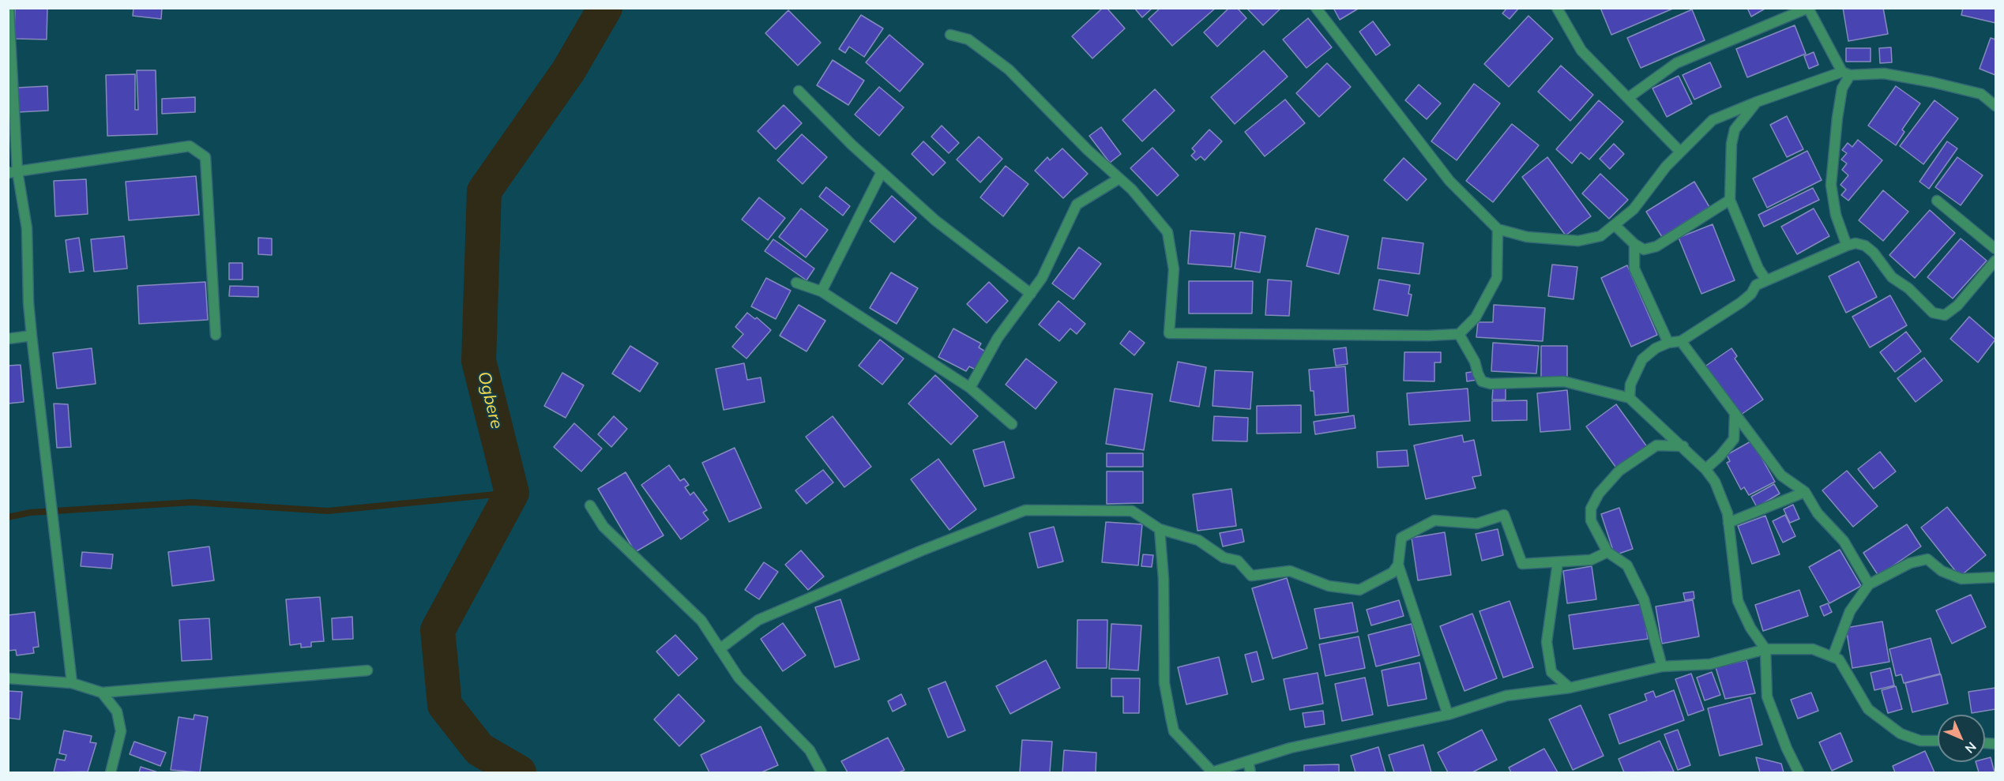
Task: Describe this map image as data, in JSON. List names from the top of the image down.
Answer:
{
  "water": ["Ogbere"],
  "north": "bottom right"
}
